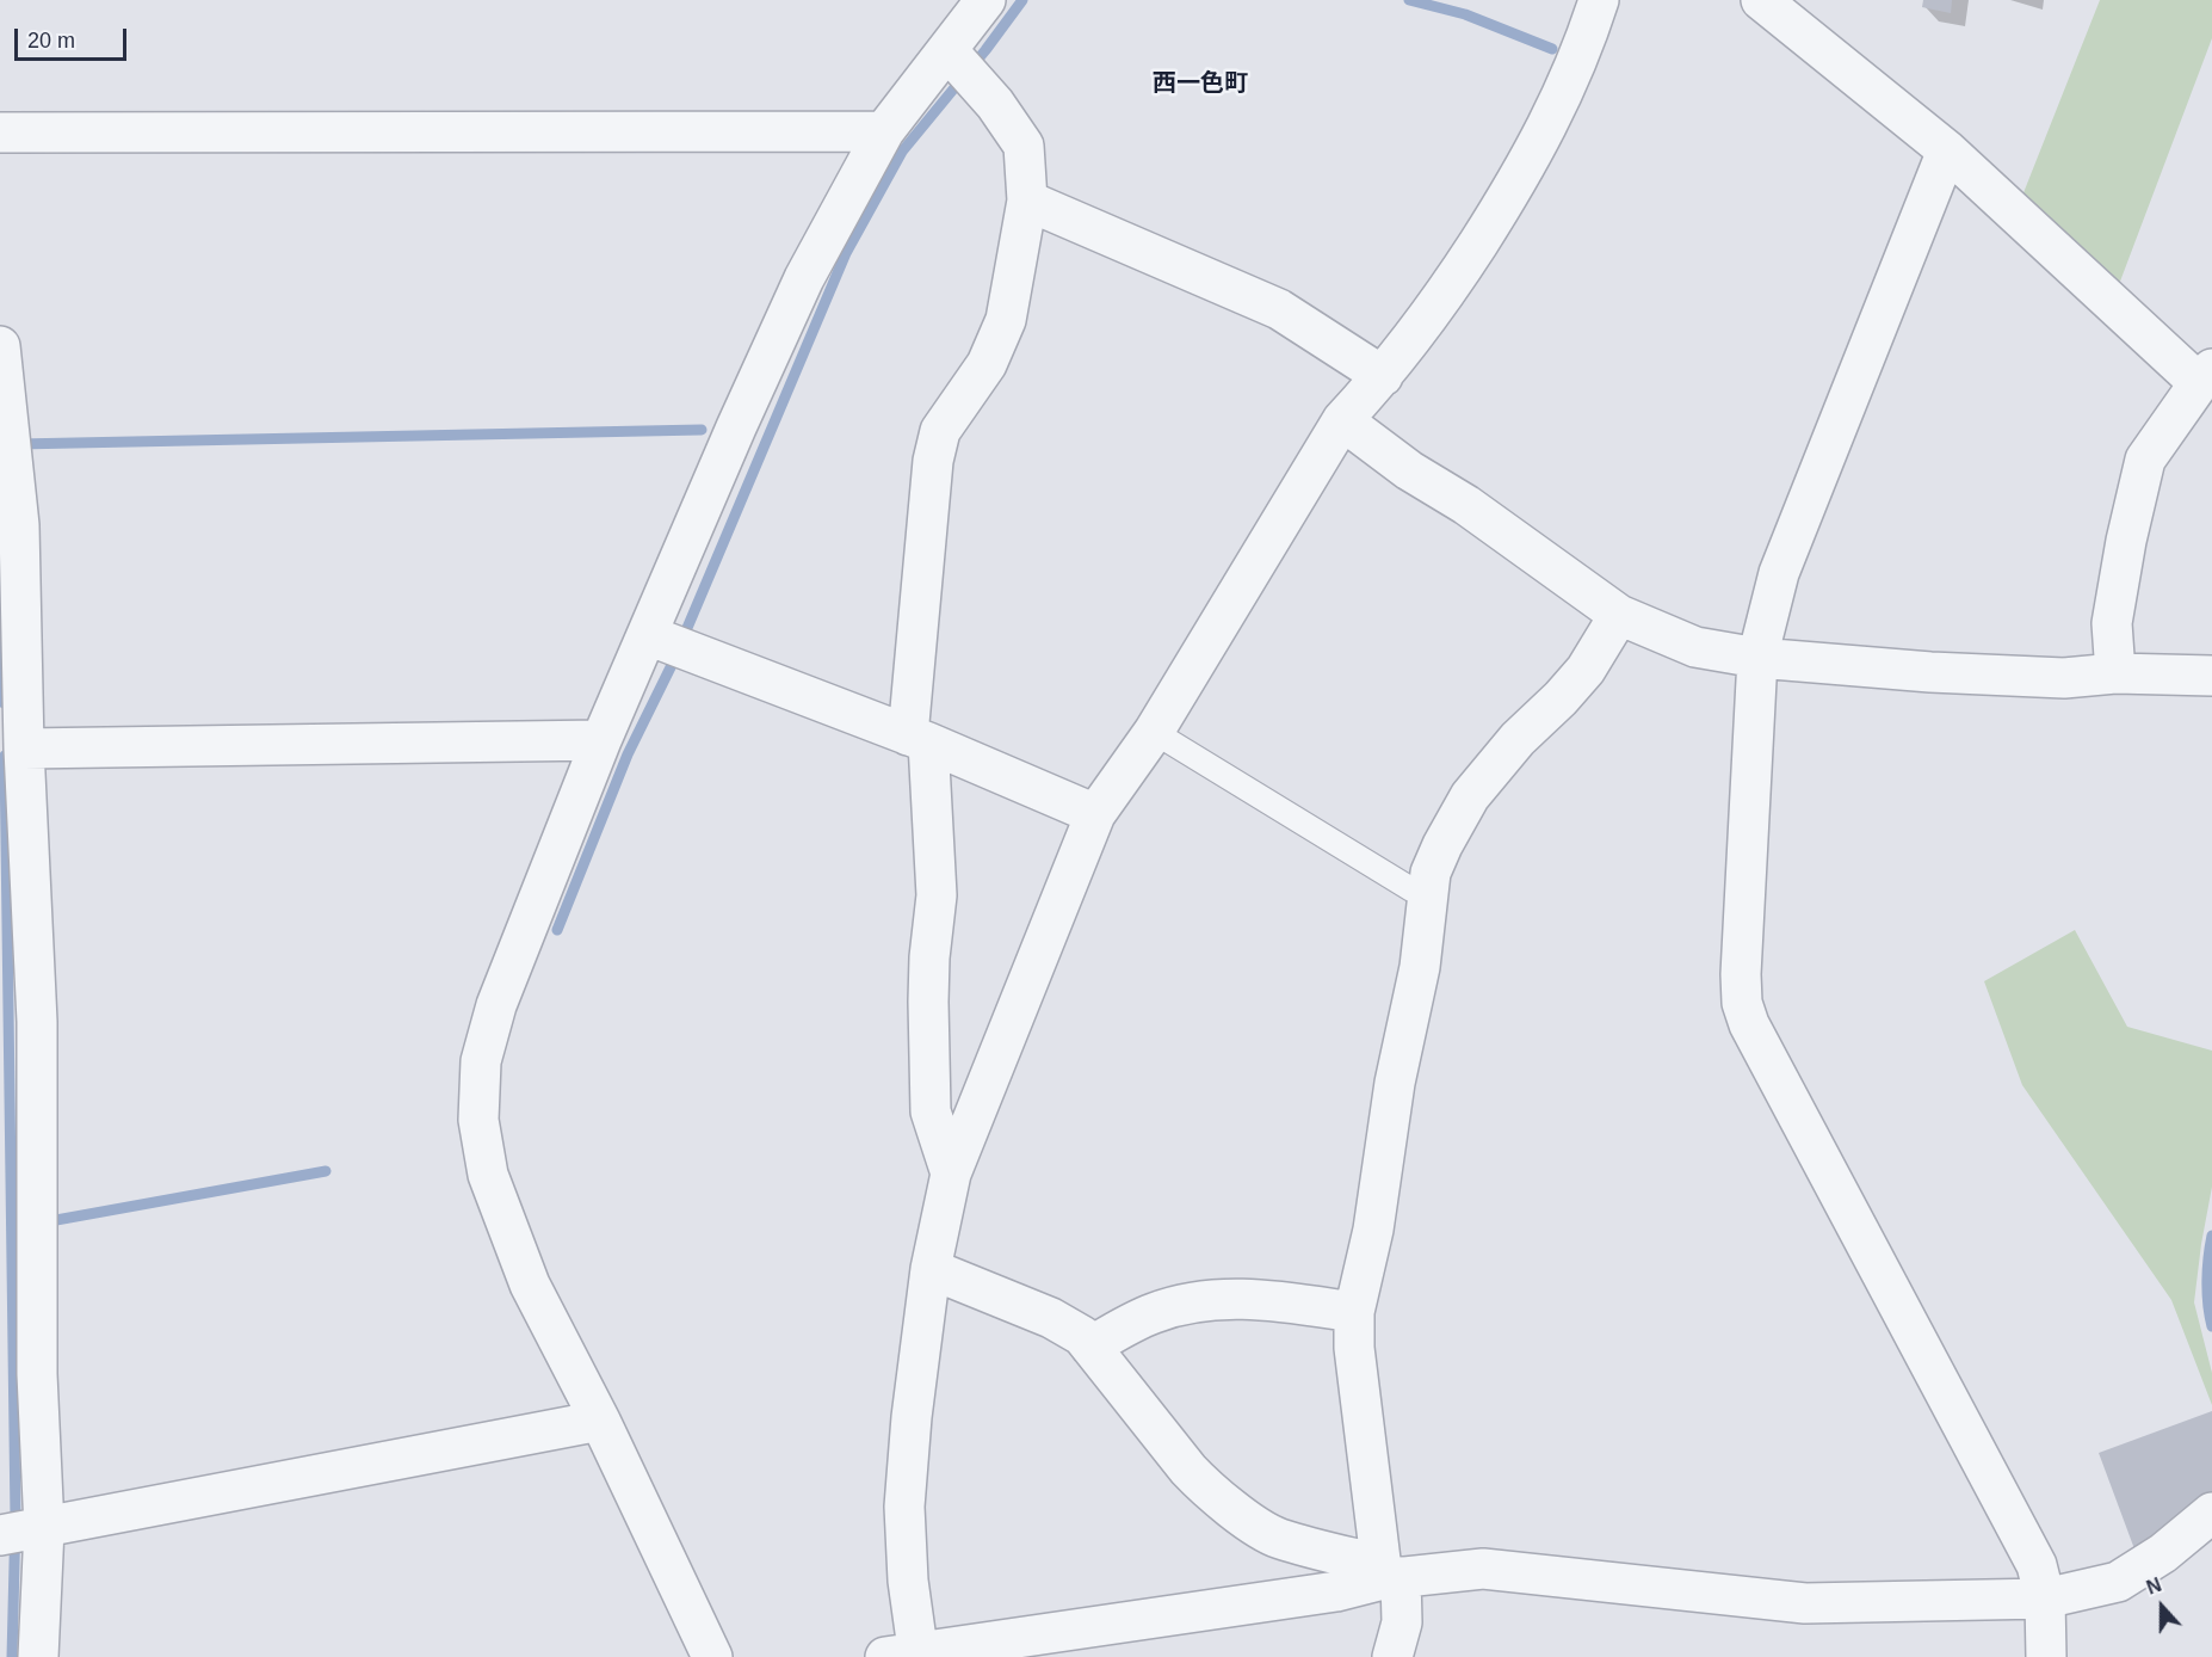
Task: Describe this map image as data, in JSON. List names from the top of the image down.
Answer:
{
  "districts": ["西一色町"],
  "scale_bar": "20 m",
  "north": "top"
}
